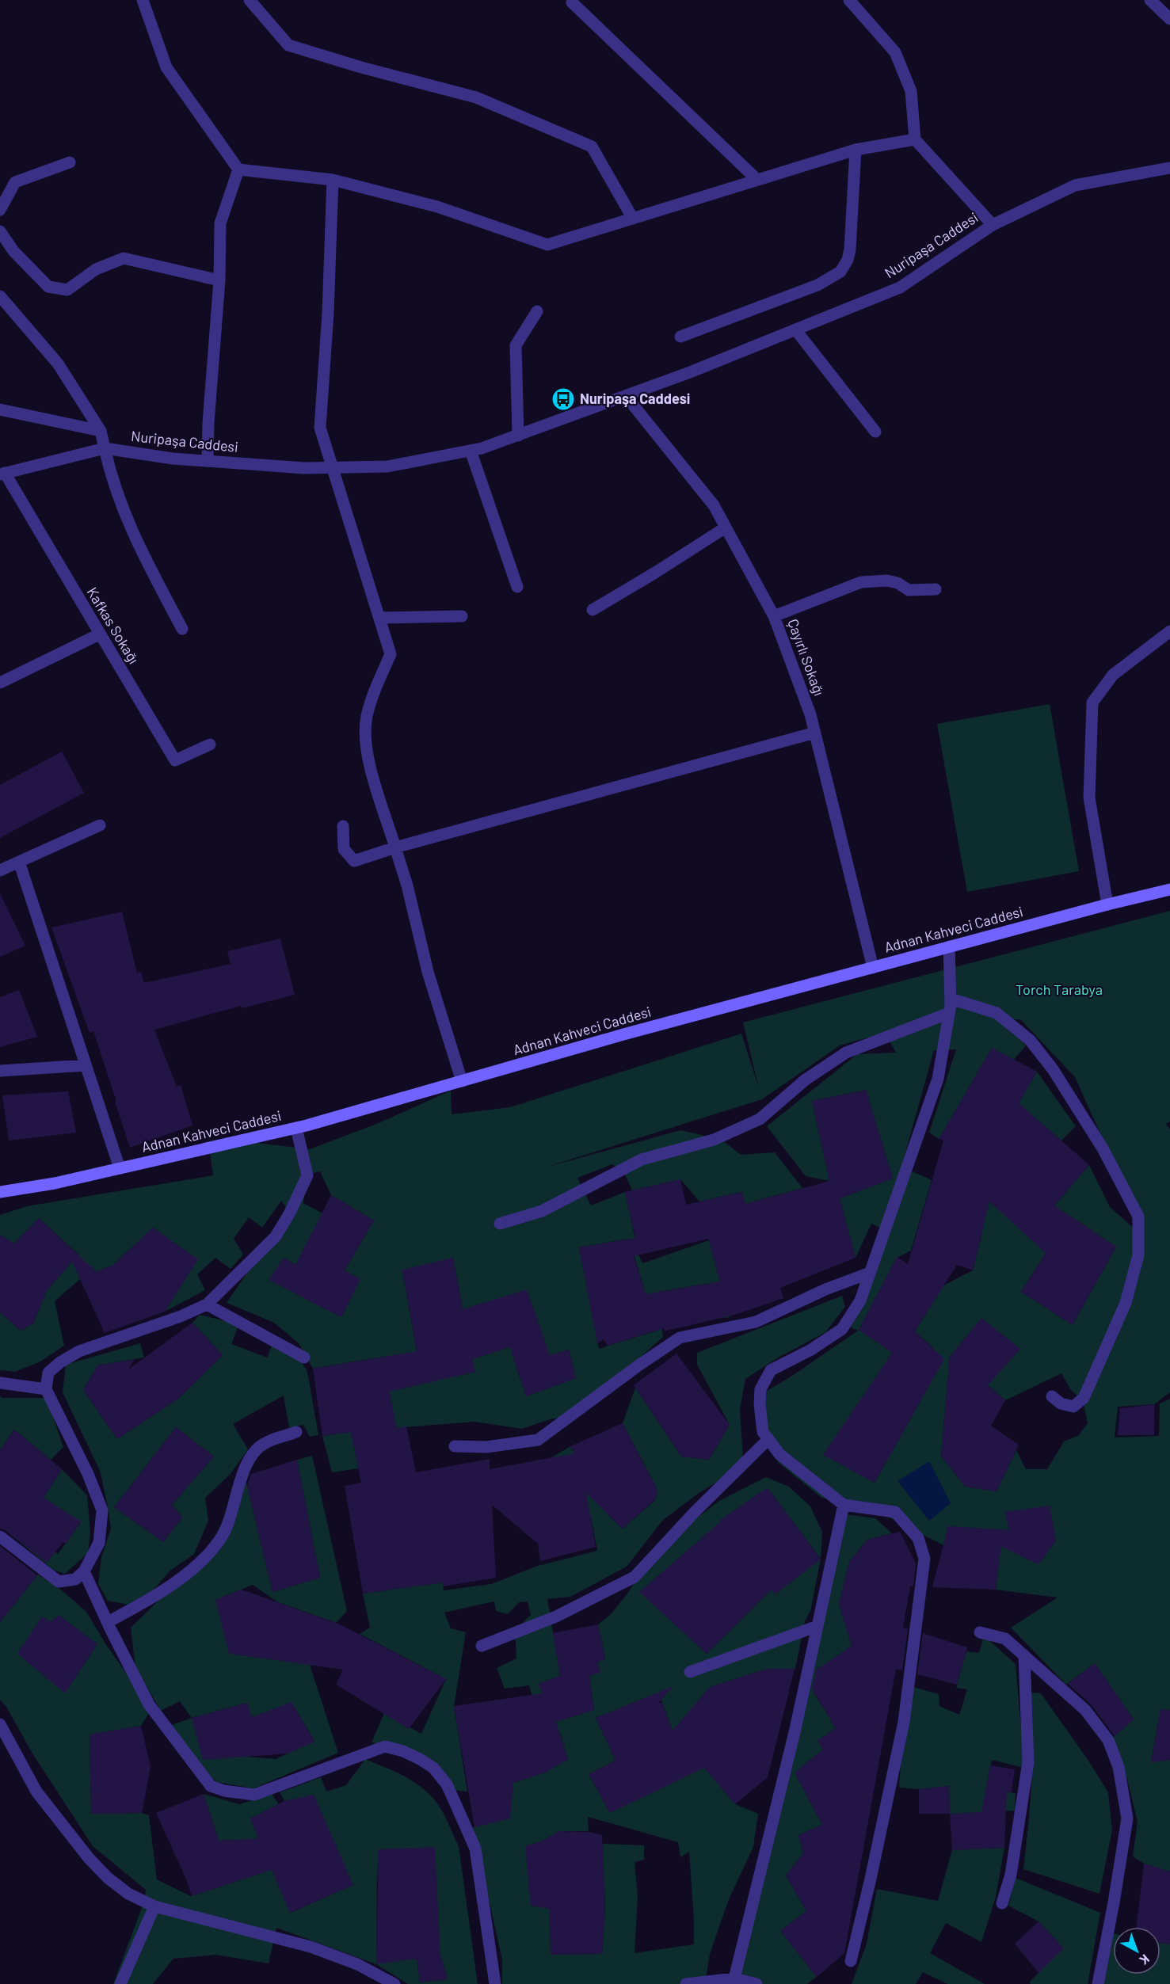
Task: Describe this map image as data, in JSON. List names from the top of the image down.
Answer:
{
  "streets": {
    "main road": ["Adnan Kahveci Caddesi"],
    "street": ["Nuripaşa Caddesi", "Kafkas Sokağı", "Çayırlı Sokağı"]
  },
  "crossings": [
    ["Nuripaşa Caddesi", "Çayırlı Sokağı"],
    ["Çayırlı Sokağı", "Adnan Kahveci Caddesi"]
  ],
  "parks": ["Torch Tarabya"],
  "places": {
    "bus stop": ["Nuripaşa Caddesi"]
  },
  "north": "bottom right"
}
